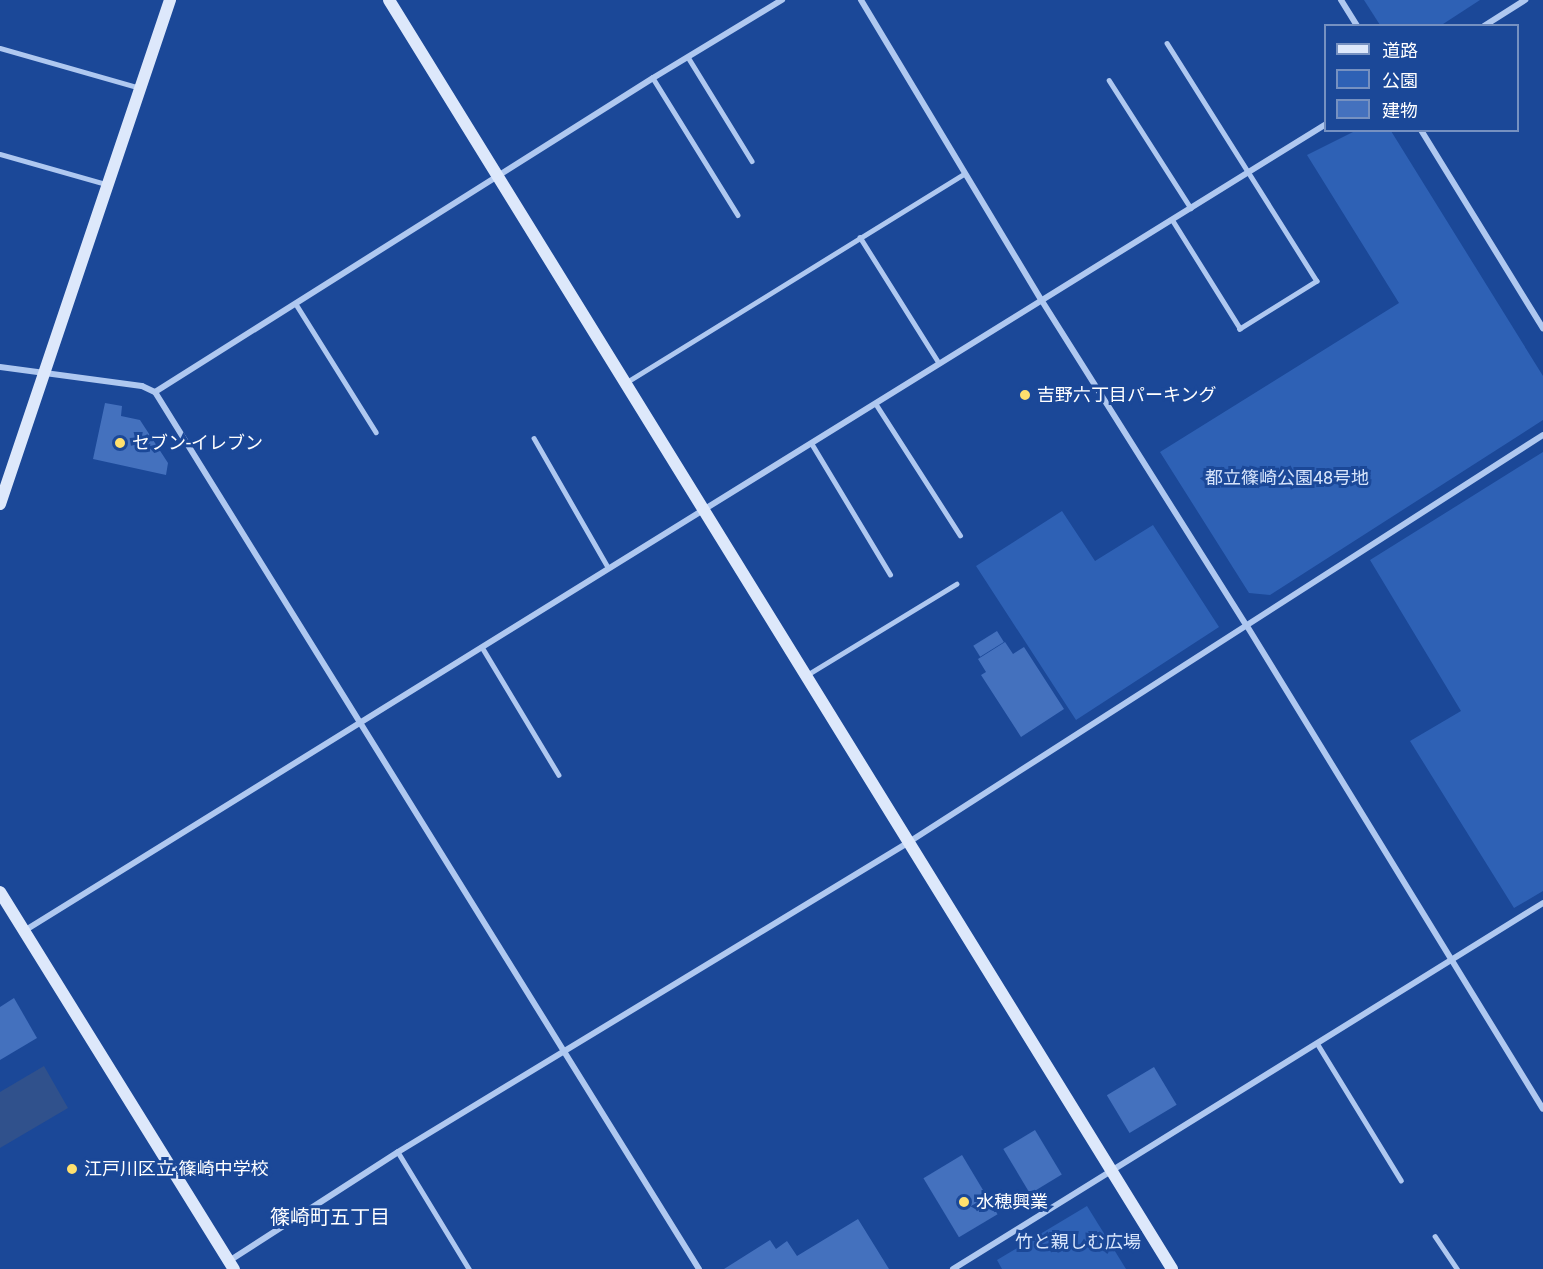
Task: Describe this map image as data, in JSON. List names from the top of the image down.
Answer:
{
  "districts": ["篠崎町五丁目"],
  "parks": ["都立篠崎公園48号地", "竹と親しむ広場"],
  "places": [
    "吉野六丁目パーキング",
    "セブン-イレブン",
    "江戸川区立 篠崎中学校",
    "水穂興業"
  ],
  "legend": ["道路", "公園", "建物"]
}
